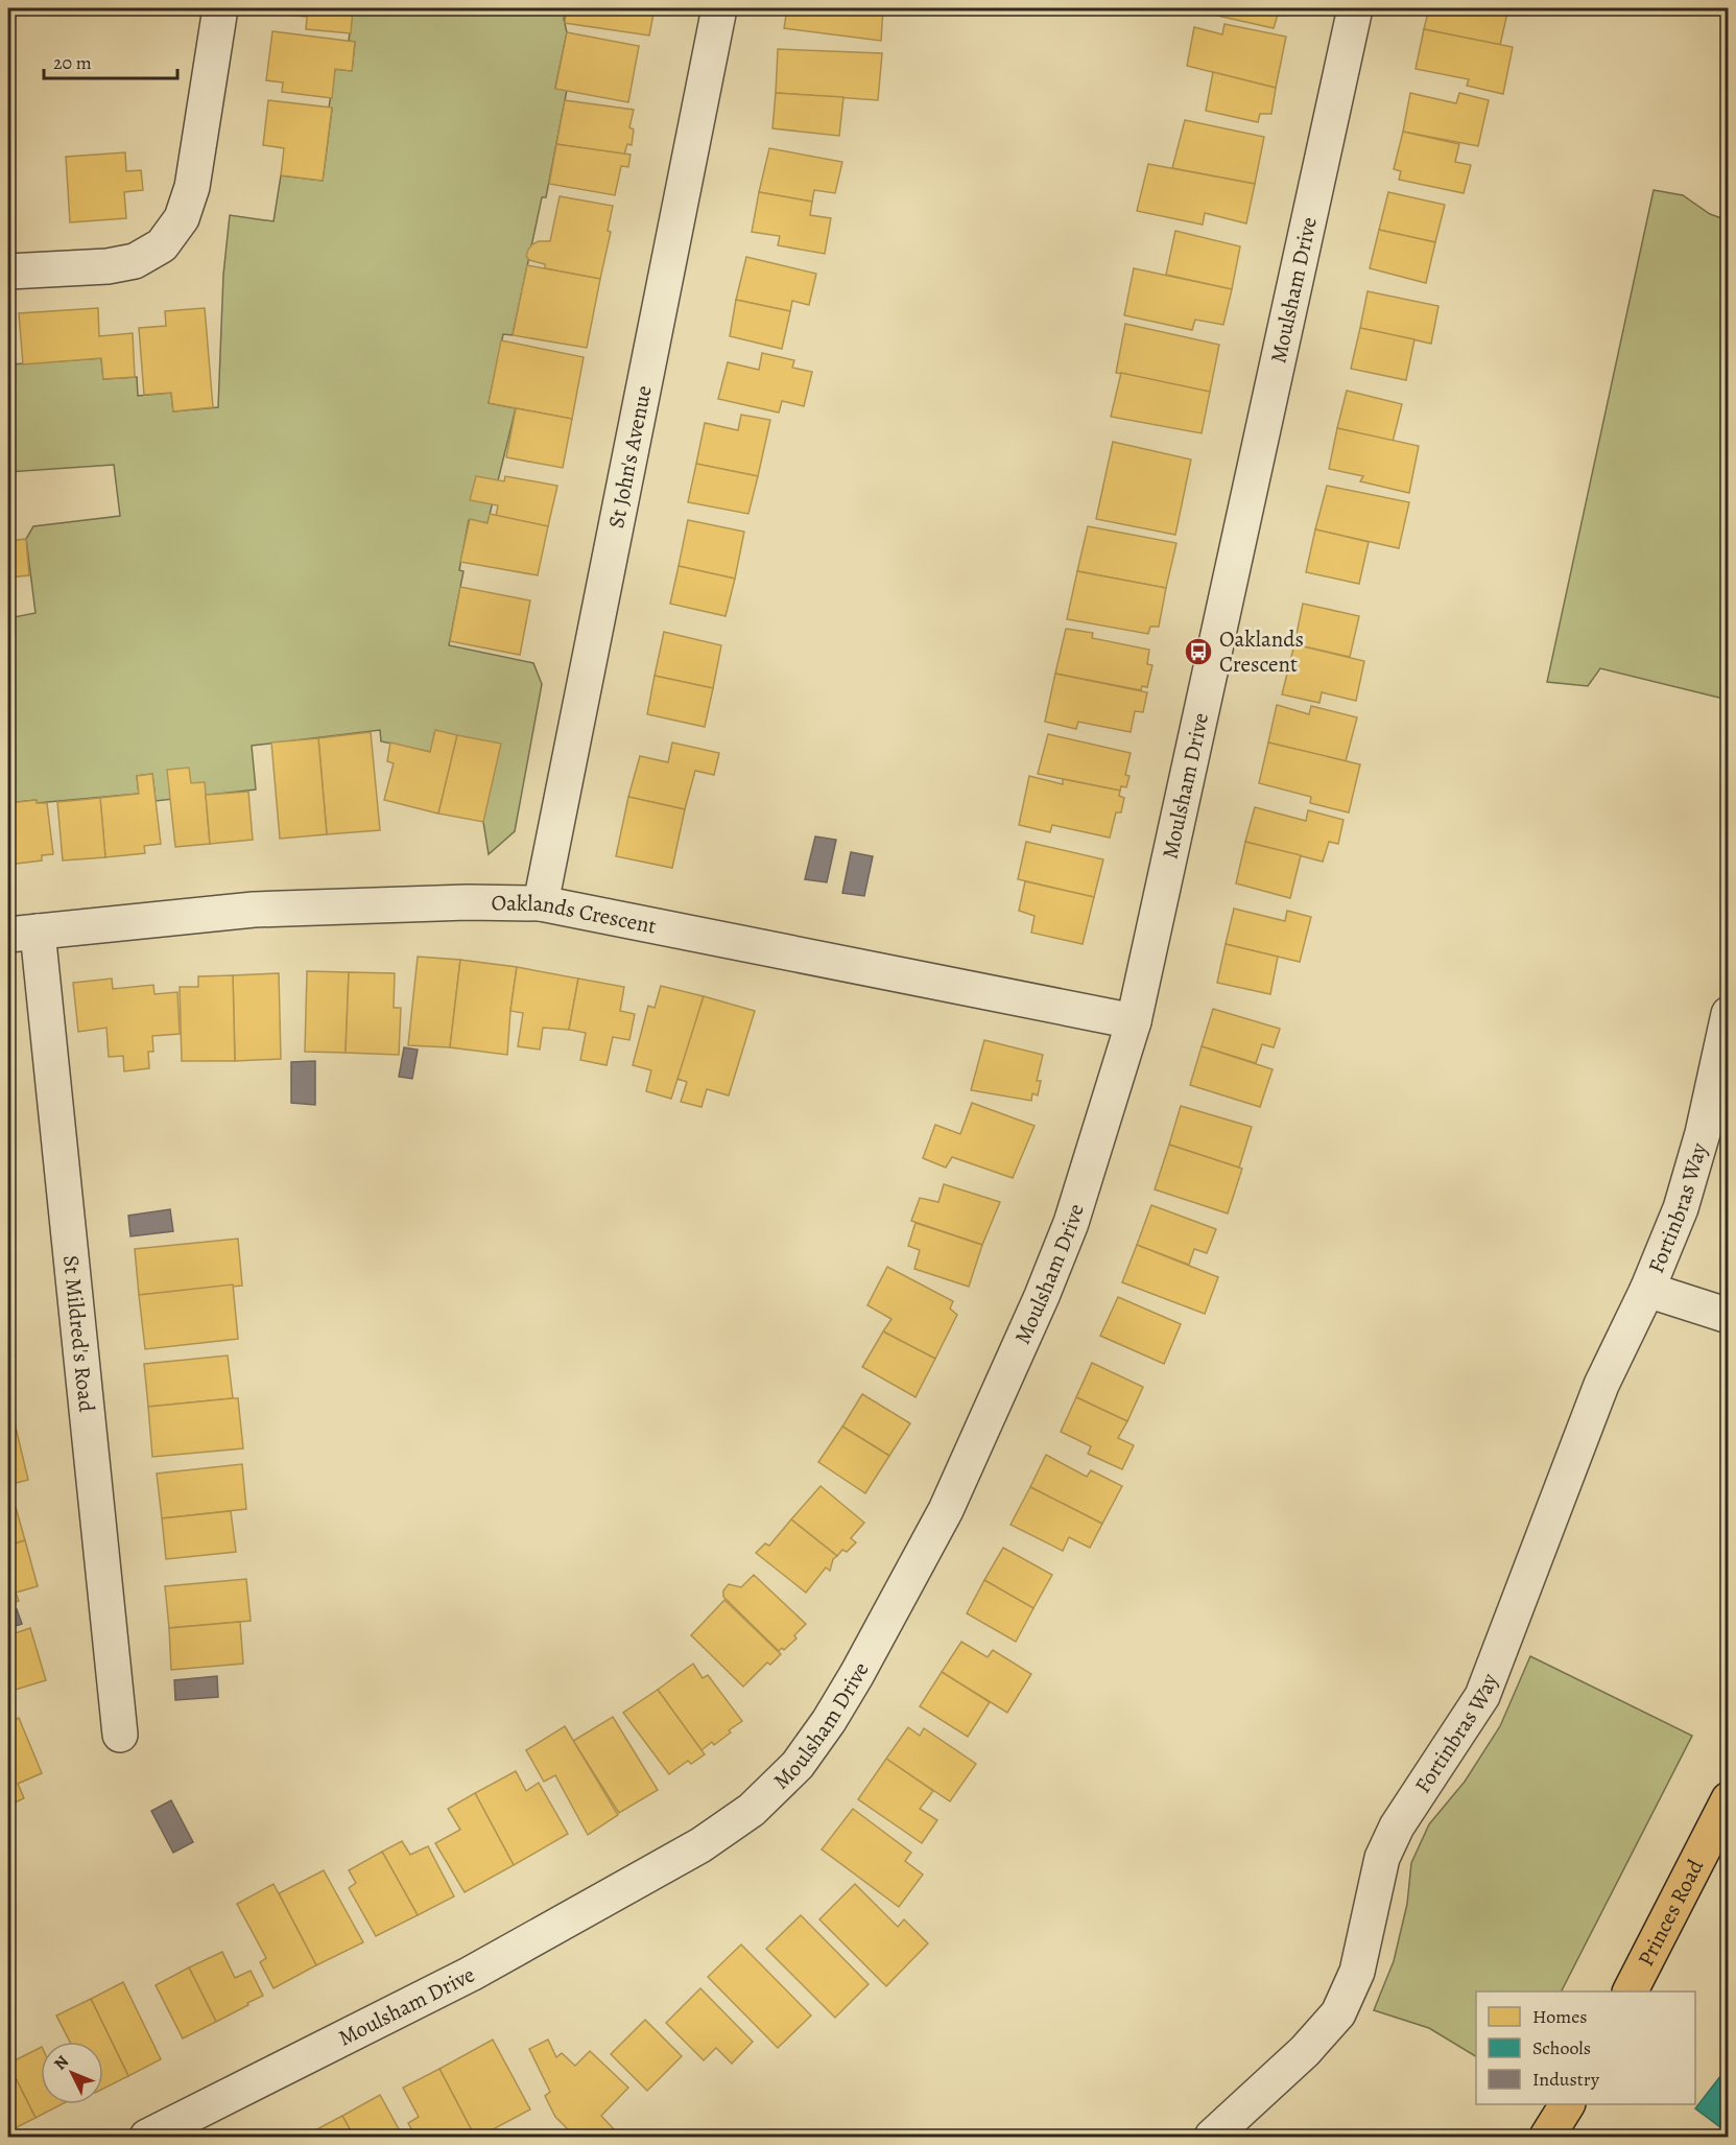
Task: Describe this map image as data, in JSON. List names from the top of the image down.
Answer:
{
  "streets": {
    "main road": ["Princes Road"],
    "street": [
      "Moulsham Drive",
      "St John's Avenue",
      "Oaklands Crescent",
      "Fortinbras Way",
      "St Mildred's Road"
    ]
  },
  "crossings": [
    ["Moulsham Drive", "Oaklands Crescent"],
    ["St John's Avenue", "Oaklands Crescent"],
    ["Oaklands Crescent", "St Mildred's Road"]
  ],
  "places": {
    "bus stop": ["Oaklands Crescent"]
  },
  "legend": ["Homes", "Schools", "Industry"],
  "scale_bar": "20 m",
  "north": "top left"
}
